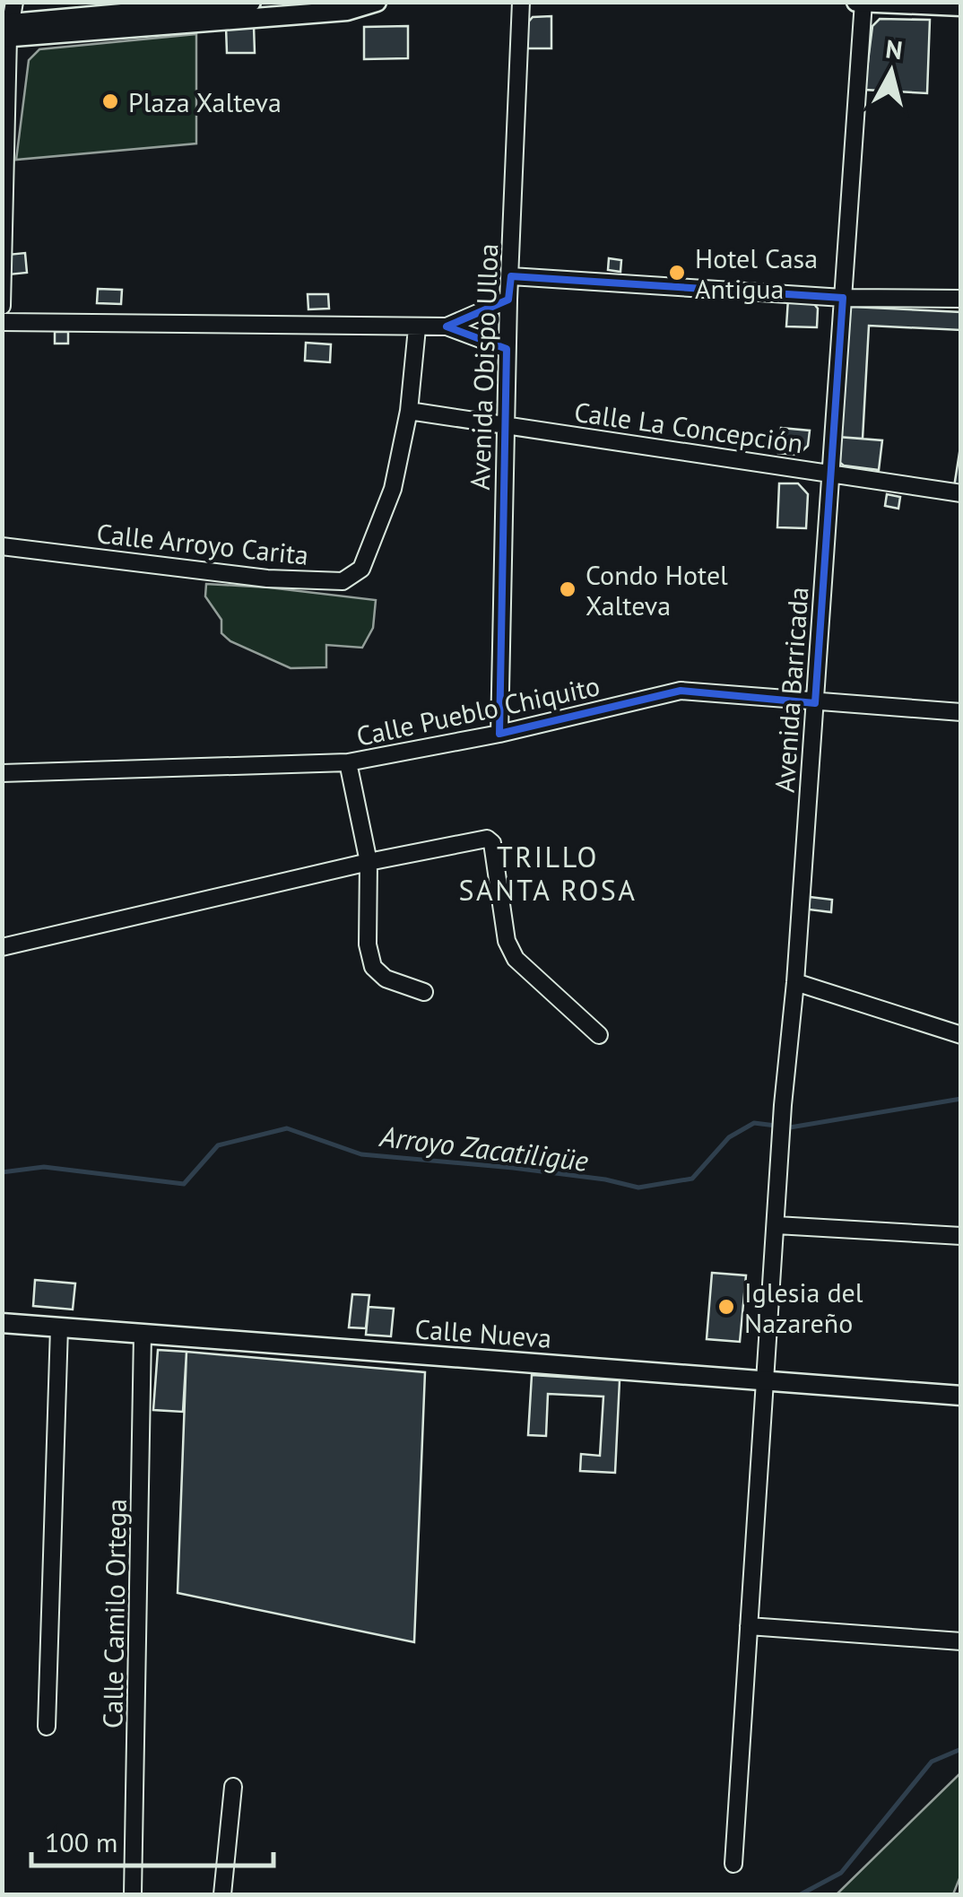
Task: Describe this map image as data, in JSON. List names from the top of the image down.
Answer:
{
  "streets": {
    "street": [
      "Avenida Obispo Ulloa",
      "Calle La Concepción",
      "Calle Arroyo Carita",
      "Avenida Barricada",
      "Calle Pueblo Chiquito",
      "Calle Nueva",
      "Calle Camilo Ortega"
    ]
  },
  "crossings": [
    ["Avenida Obispo Ulloa", "Calle La Concepción"],
    ["Avenida Obispo Ulloa", "Calle Pueblo Chiquito"],
    ["Calle La Concepción", "Calle Arroyo Carita"],
    ["Calle La Concepción", "Avenida Barricada"],
    ["Avenida Barricada", "Calle Pueblo Chiquito"],
    ["Avenida Barricada", "Calle Nueva"],
    ["Calle Nueva", "Calle Camilo Ortega"]
  ],
  "districts": ["TRILLO SANTA ROSA"],
  "water": ["Arroyo Zacatiligüe"],
  "places": [
    "Plaza Xalteva",
    "Hotel Casa Antigua",
    "Condo Hotel Xalteva",
    "Iglesia del Nazareño"
  ],
  "scale_bar": "100 m",
  "north": "top"
}
